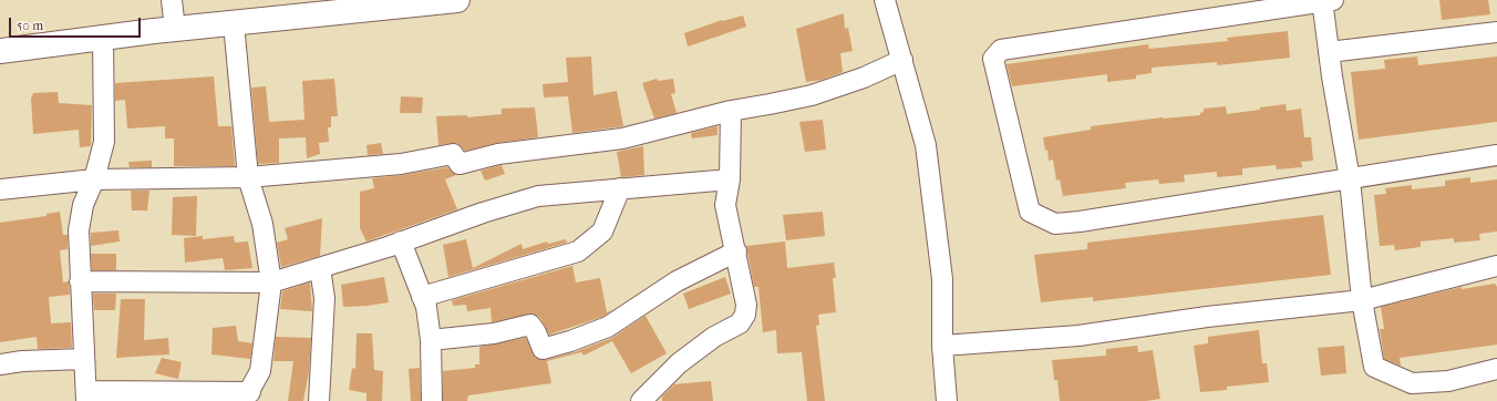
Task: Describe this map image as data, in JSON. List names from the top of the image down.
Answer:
{
  "scale_bar": "50 m"
}
